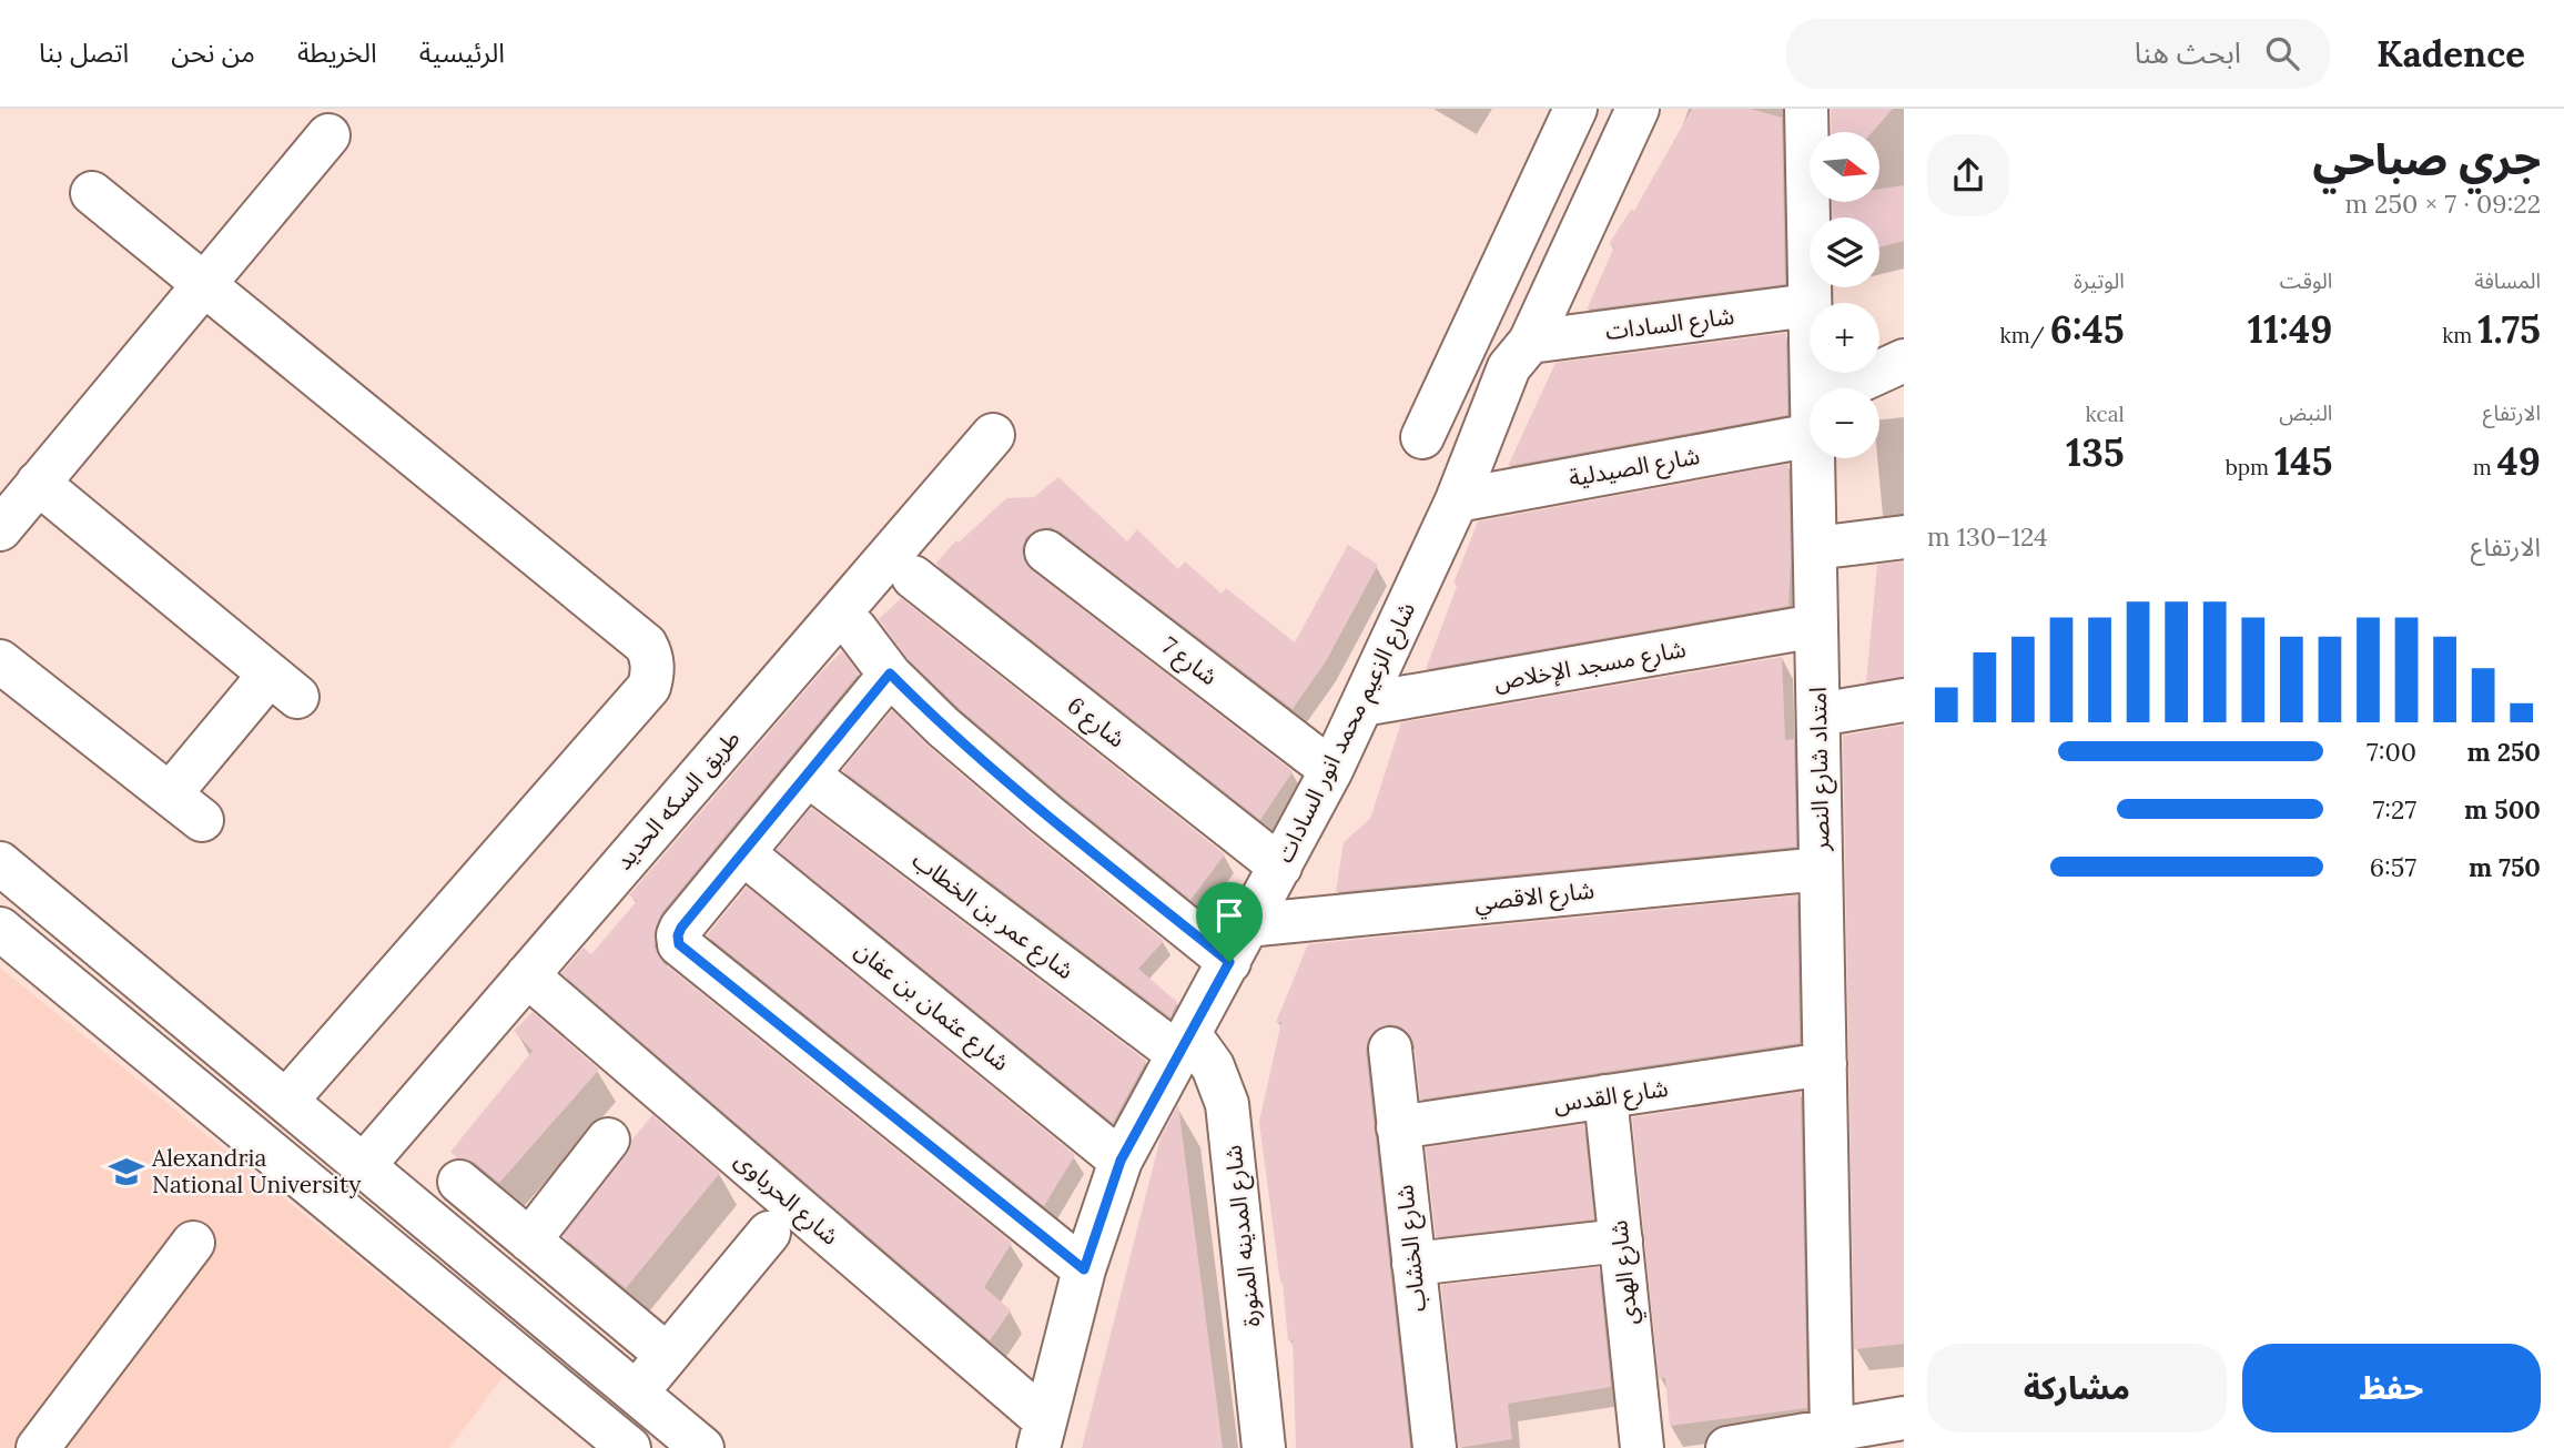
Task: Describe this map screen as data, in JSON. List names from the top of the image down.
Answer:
{
  "streets": {
    "street": [
      "شارع السادات",
      "شارع الصيدلية",
      "شارع 7",
      "شارع مسجد الإخلاص",
      "شارع 6",
      "شارع الزعيم محمد انور السادات",
      "امتداد شارع النصر",
      "طريق السكه الحديد",
      "شارع الاقصي",
      "شارع عمر بن الخطاب",
      "شارع عثمان بن عفان",
      "شارع القدس",
      "شارع الحرباوى",
      "شارع المدينه المنورة",
      "شارع الخشاب",
      "شارع الهدي"
    ]
  },
  "crossings": [
    ["شارع السادات", "شارع الزعيم محمد انور السادات"],
    ["شارع السادات", "امتداد شارع النصر"],
    ["شارع الصيدلية", "شارع الزعيم محمد انور السادات"],
    ["شارع 7", "شارع الزعيم محمد انور السادات"],
    ["شارع مسجد الإخلاص", "شارع الزعيم محمد انور السادات"],
    ["شارع مسجد الإخلاص", "امتداد شارع النصر"],
    ["شارع 6", "شارع الزعيم محمد انور السادات"],
    ["شارع الزعيم محمد انور السادات", "شارع الاقصي"],
    ["شارع الزعيم محمد انور السادات", "شارع عمر بن الخطاب"],
    ["شارع الزعيم محمد انور السادات", "شارع عثمان بن عفان"],
    ["شارع الزعيم محمد انور السادات", "شارع الحرباوى"],
    ["شارع الزعيم محمد انور السادات", "شارع المدينه المنورة"],
    ["امتداد شارع النصر", "شارع الاقصي"],
    ["امتداد شارع النصر", "شارع القدس"],
    ["طريق السكه الحديد", "شارع الحرباوى"],
    ["شارع عمر بن الخطاب", "شارع المدينه المنورة"],
    ["شارع القدس", "شارع الخشاب"],
    ["شارع القدس", "شارع الهدي"]
  ],
  "places": {
    "school or university": ["Alexandria National University"]
  },
  "north": "right",
  "page": {
    "header": "Kadence",
    "search": "ابحث هنا",
    "nav": [
      "الرئيسية",
      "الخريطة",
      "من نحن",
      "اتصل بنا"
    ],
    "heading": ["جري صباحي", "09:22 · 7 × 250 m"],
    "map_buttons": ["+", "−"],
    "stats": [
      ["المسافة", "1.75 km"],
      ["الوقت", "11:49"],
      ["الوتيرة", "6:45 /km"],
      ["الارتفاع", "49 m"],
      ["النبض", "145 bpm"],
      ["kcal", "135"]
    ],
    "chart": ["الارتفاع", "124–130 m"],
    "list": [
      {
        "name": "250 m",
        "note": "7:00"
      },
      {
        "name": "500 m",
        "note": "7:27"
      },
      {
        "name": "750 m",
        "note": "6:57"
      }
    ],
    "buttons": ["حفظ", "مشاركة"]
  }
}
